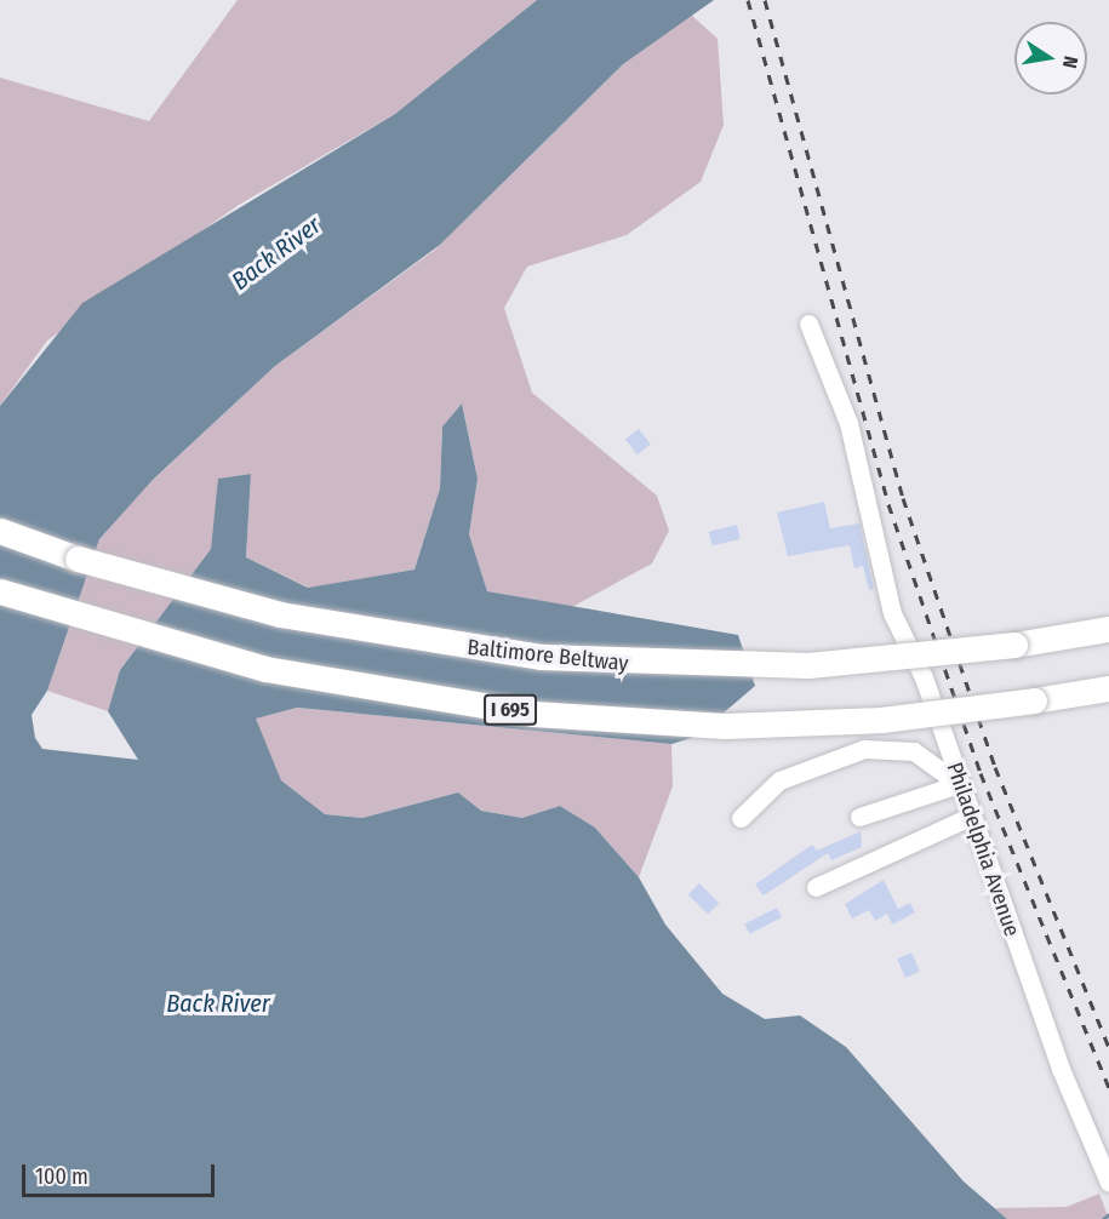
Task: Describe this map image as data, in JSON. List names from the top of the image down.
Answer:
{
  "streets": {
    "highway": ["Baltimore Beltway", "I 695"],
    "street": ["Philadelphia Avenue"]
  },
  "water": ["Back River"],
  "scale_bar": "100 m",
  "north": "right"
}
